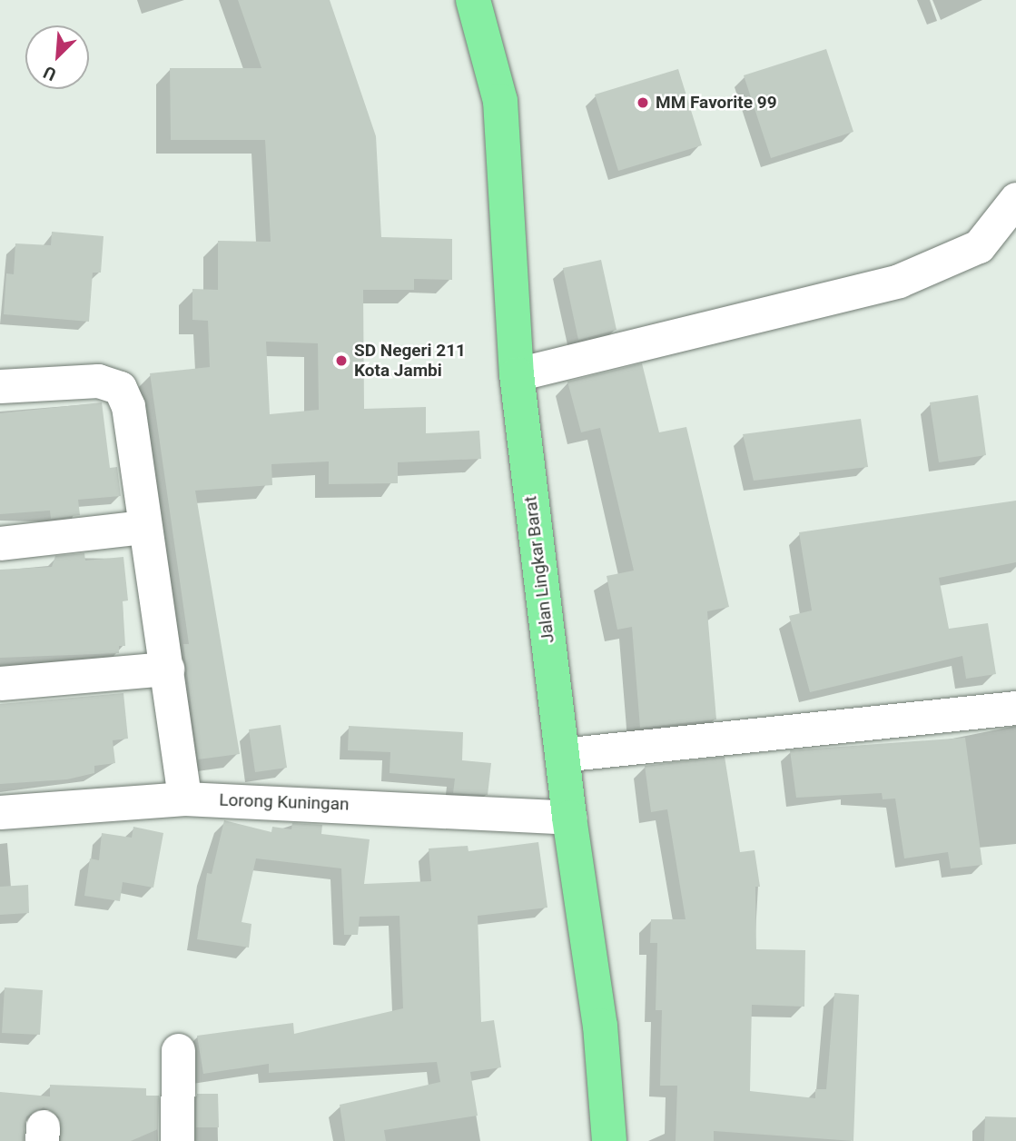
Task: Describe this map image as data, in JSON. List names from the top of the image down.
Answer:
{
  "streets": {
    "highway": ["Jalan Lingkar Barat"],
    "street": ["Lorong Kuningan"]
  },
  "crossings": [
    ["Jalan Lingkar Barat", "Lorong Kuningan"]
  ],
  "places": ["MM Favorite 99", "SD Negeri 211 Kota Jambi"],
  "north": "bottom left"
}
